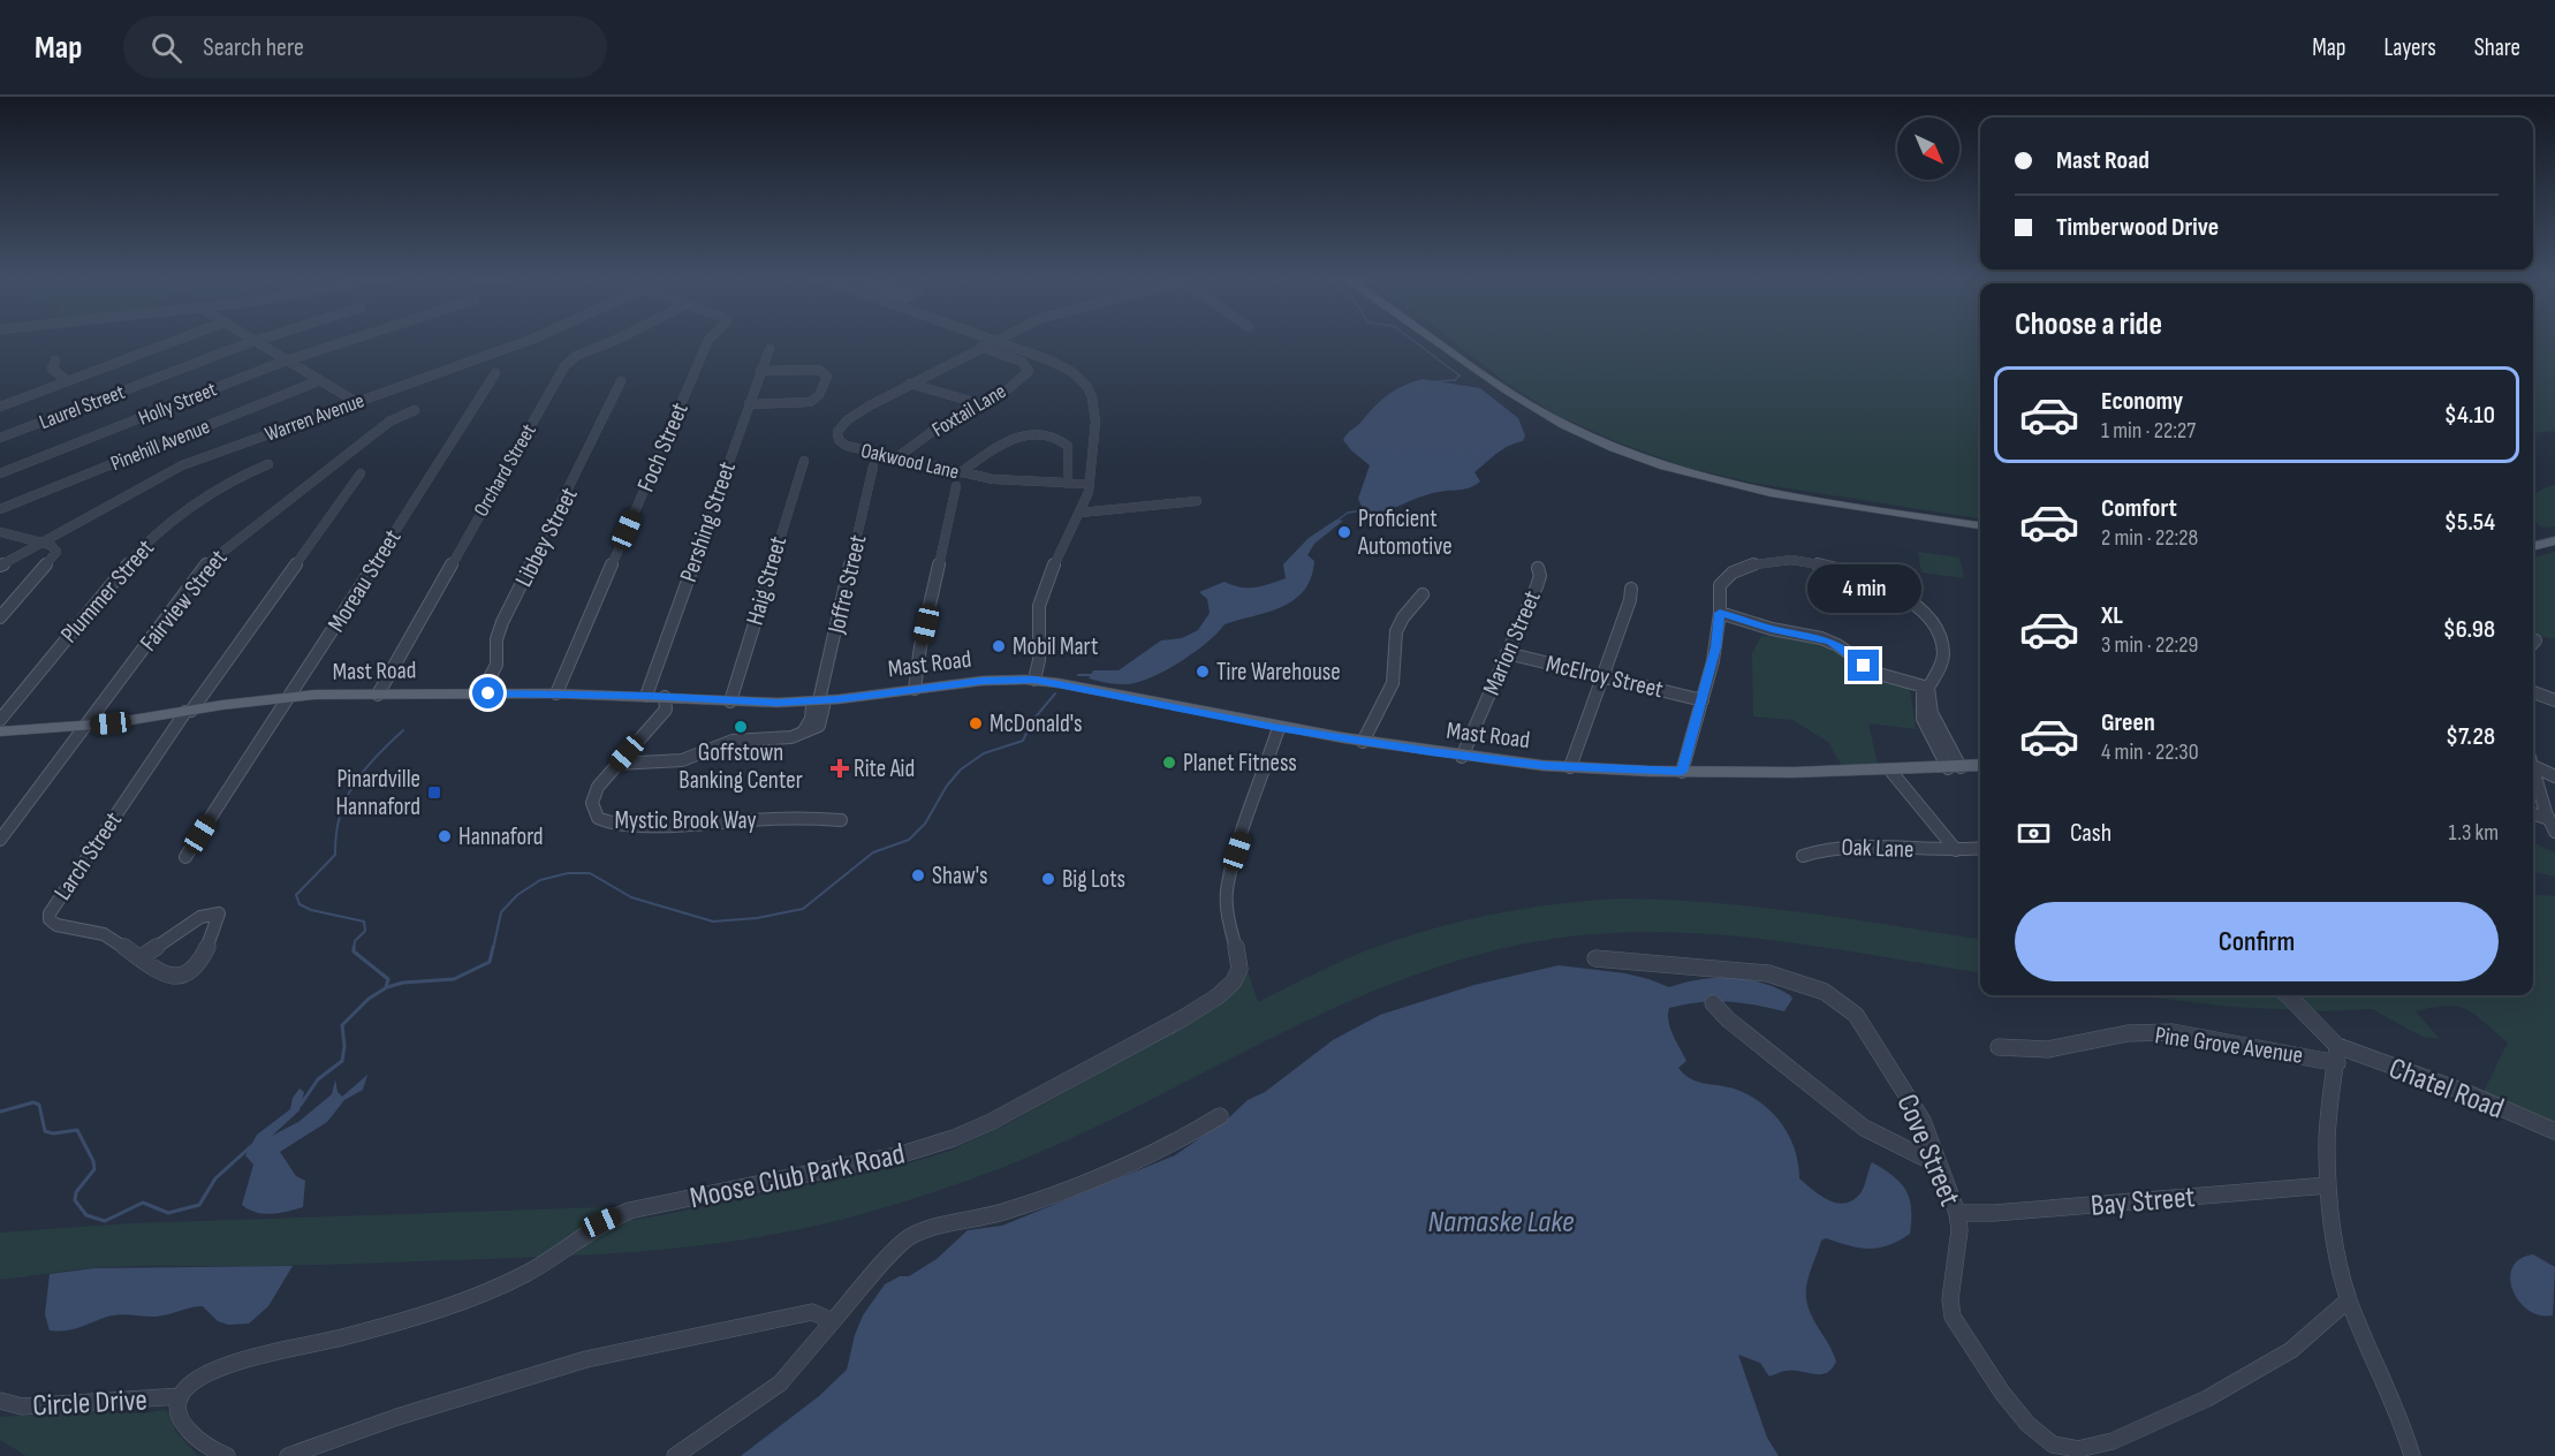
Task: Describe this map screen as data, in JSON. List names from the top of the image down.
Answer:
{
  "streets": {
    "main road": ["Mast Road"],
    "street": [
      "Holly Street",
      "Laurel Street",
      "Foxtail Lane",
      "Warren Avenue",
      "Pinehill Avenue",
      "Foch Street",
      "Oakwood Lane",
      "Orchard Street",
      "Pershing Street",
      "Libbey Street",
      "Moreau Street",
      "Haig Street",
      "Joffre Street",
      "Plummer Street",
      "Fairview Street",
      "Marion Street",
      "McElroy Street",
      "Mystic Brook Way",
      "Oak Lane",
      "Larch Street",
      "Pine Grove Avenue",
      "Chatel Road",
      "Cove Street",
      "Moose Club Park Road",
      "Bay Street",
      "Circle Drive"
    ]
  },
  "crossings": [
    ["Foxtail Lane", "Oakwood Lane"],
    ["Foch Street", "Mast Road"],
    ["Orchard Street", "Mast Road"],
    ["Pershing Street", "Mast Road"],
    ["Libbey Street", "Mast Road"],
    ["Moreau Street", "Mast Road"],
    ["Haig Street", "Mast Road"],
    ["Joffre Street", "Mast Road"],
    ["Fairview Street", "Mast Road"],
    ["Marion Street", "Mast Road"],
    ["Marion Street", "McElroy Street"],
    ["Mast Road", "Mystic Brook Way"],
    ["Mast Road", "Larch Street"],
    ["Mast Road", "Moose Club Park Road"],
    ["Cove Street", "Bay Street"],
    ["Moose Club Park Road", "Circle Drive"]
  ],
  "water": ["Namaske Lake"],
  "places": {
    "other": [
      "Proficient Automotive",
      "Mobil Mart",
      "Tire Warehouse",
      "McDonald's",
      "Goffstown Banking Center",
      "Planet Fitness",
      "Hannaford",
      "Shaw's",
      "Big Lots"
    ],
    "health": ["Rite Aid"],
    "transit": ["Pinardville Hannaford"]
  },
  "north": "bottom right",
  "page": {
    "header": "Map",
    "search": "Search here",
    "nav": ["Map", "Layers", "Share"],
    "banner": ["Mast Road", "Timberwood Drive"],
    "heading": "Choose a ride",
    "list": [
      {
        "name": "Economy",
        "note": "1 min · 22:27",
        "value": "$4.10"
      },
      {
        "name": "Comfort",
        "note": "2 min · 22:28",
        "value": "$5.54"
      },
      {
        "name": "XL",
        "note": "3 min · 22:29",
        "value": "$6.98"
      },
      {
        "name": "Green",
        "note": "4 min · 22:30",
        "value": "$7.28"
      }
    ],
    "bubble": "4 min",
    "pay": ["Cash", "1.3 km"],
    "buttons": "Confirm"
  }
}
